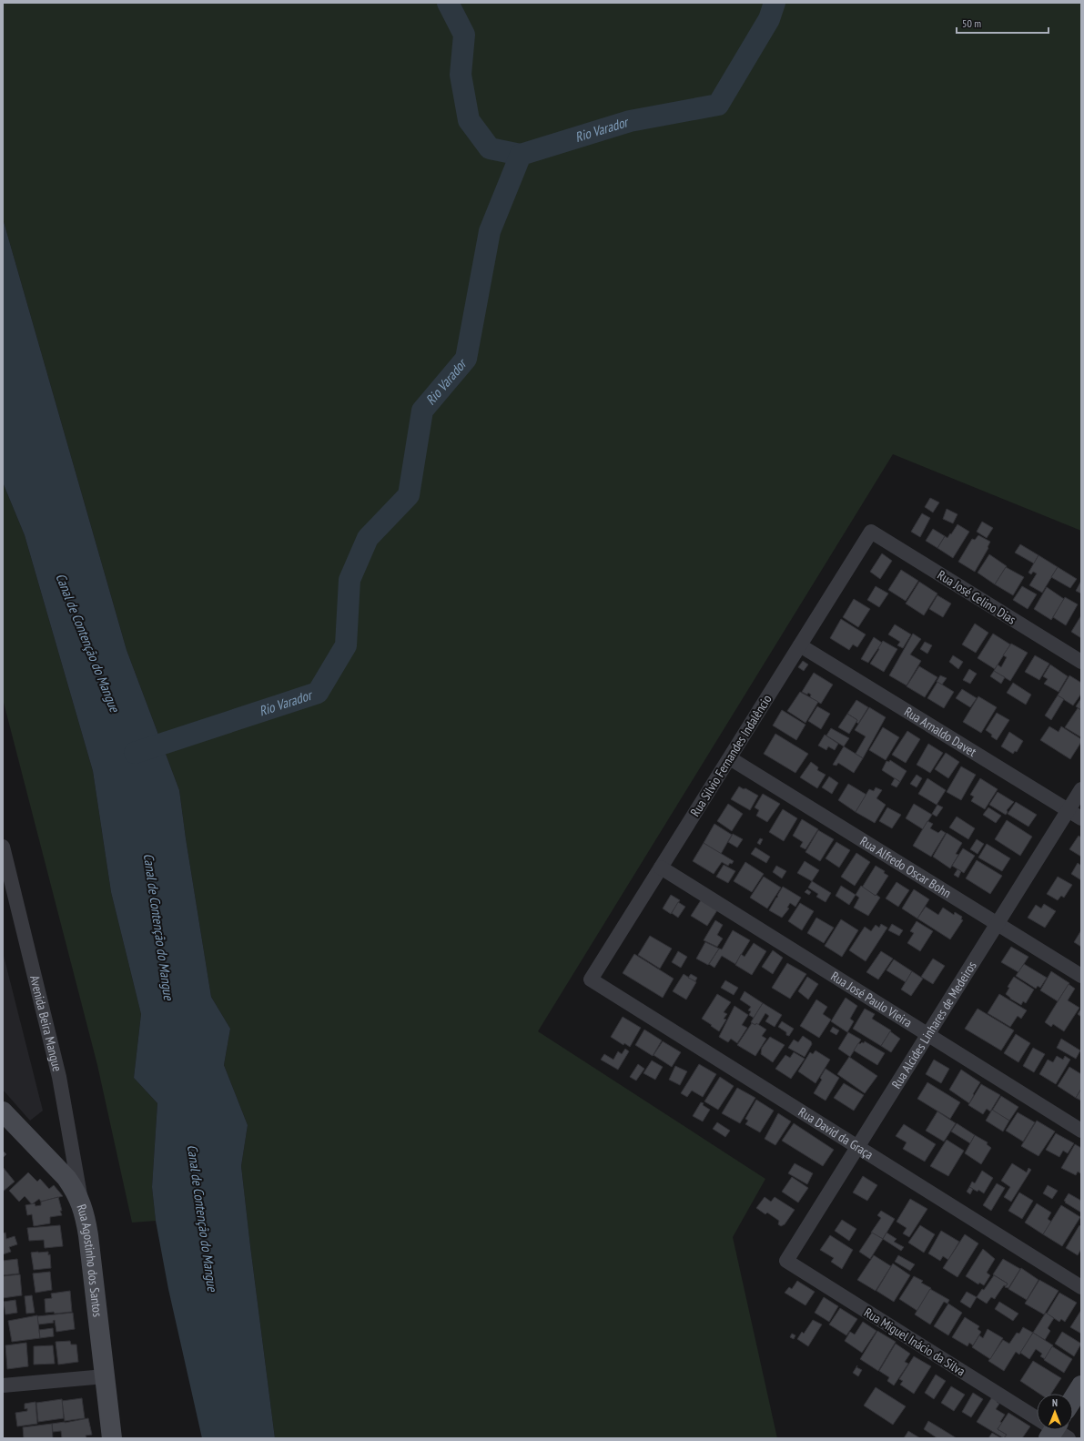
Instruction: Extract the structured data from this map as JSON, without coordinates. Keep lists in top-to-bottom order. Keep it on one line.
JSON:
{"streets":{"street":["Rua José Celino Dias","Rua Arnaldo Davet","Rua Sílvio Fernandes Indalêncio","Rua Alfredo Oscar Bohn","Rua José Paulo Vieira","Avenida Beira Mangue","Rua Alcides Linhares de Medeiros","Rua David da Graça","Rua Agostinho dos Santos","Rua Miguel Inácio da Silva"]},"crossings":[["Rua José Celino Dias","Rua Sílvio Fernandes Indalêncio"],["Rua Arnaldo Davet","Rua Sílvio Fernandes Indalêncio"],["Rua Arnaldo Davet","Rua Alcides Linhares de Medeiros"],["Rua Sílvio Fernandes Indalêncio","Rua Alfredo Oscar Bohn"],["Rua Sílvio Fernandes Indalêncio","Rua José Paulo Vieira"],["Rua Sílvio Fernandes Indalêncio","Rua David da Graça"],["Rua Alfredo Oscar Bohn","Rua Alcides Linhares de Medeiros"],["Rua José Paulo Vieira","Rua Alcides Linhares de Medeiros"],["Avenida Beira Mangue","Rua Agostinho dos Santos"],["Rua Alcides Linhares de Medeiros","Rua David da Graça"],["Rua Alcides Linhares de Medeiros","Rua Miguel Inácio da Silva"]],"water":["Rio Varador","Canal de Contenção do Mangue"],"scale_bar":"50 m","north":"top"}
